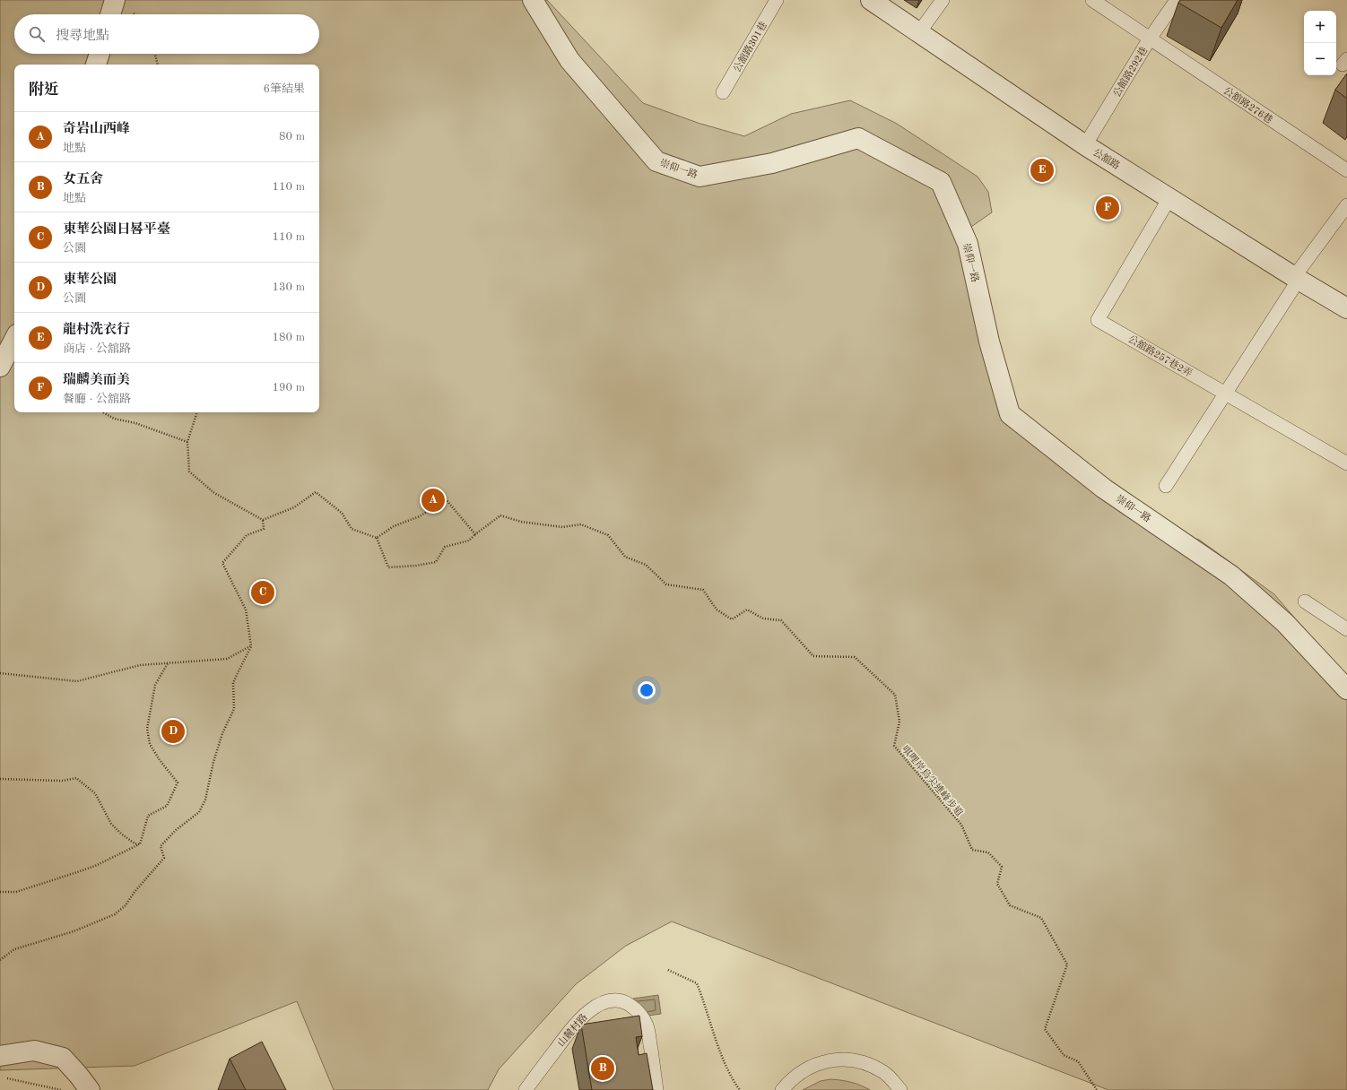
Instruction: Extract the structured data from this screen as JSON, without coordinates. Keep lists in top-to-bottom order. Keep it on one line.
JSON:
{"streets":{"street":["公舘路","崇仰一路"],"lane":["公舘路301巷","公館路292巷","公舘路276巷","公舘路257巷2弄","山麓村路"],"path":["唭哩岸烏尖連峰步道"]},"crossings":[["公館路292巷","公舘路276巷"],["公館路292巷","公舘路"],["公舘路","公舘路257巷2弄"]],"page":{"map_buttons":["+","−"],"search":"搜尋地點","heading":["附近","6筆結果"],"list":[{"mark":"A","name":"奇岩山西峰","note":"地點","value":"80 m"},{"mark":"B","name":"女五舍","note":"地點","value":"110 m"},{"mark":"C","name":"東華公園日晷平臺","note":"公園","value":"110 m"},{"mark":"D","name":"東華公園","note":"公園","value":"130 m"},{"mark":"E","name":"龍村洗衣行","note":"商店 · 公舘路","value":"180 m"},{"mark":"F","name":"瑞麟美而美","note":"餐廳 · 公舘路","value":"190 m"}],"pins":["E","F","A","C","D","B"]}}
